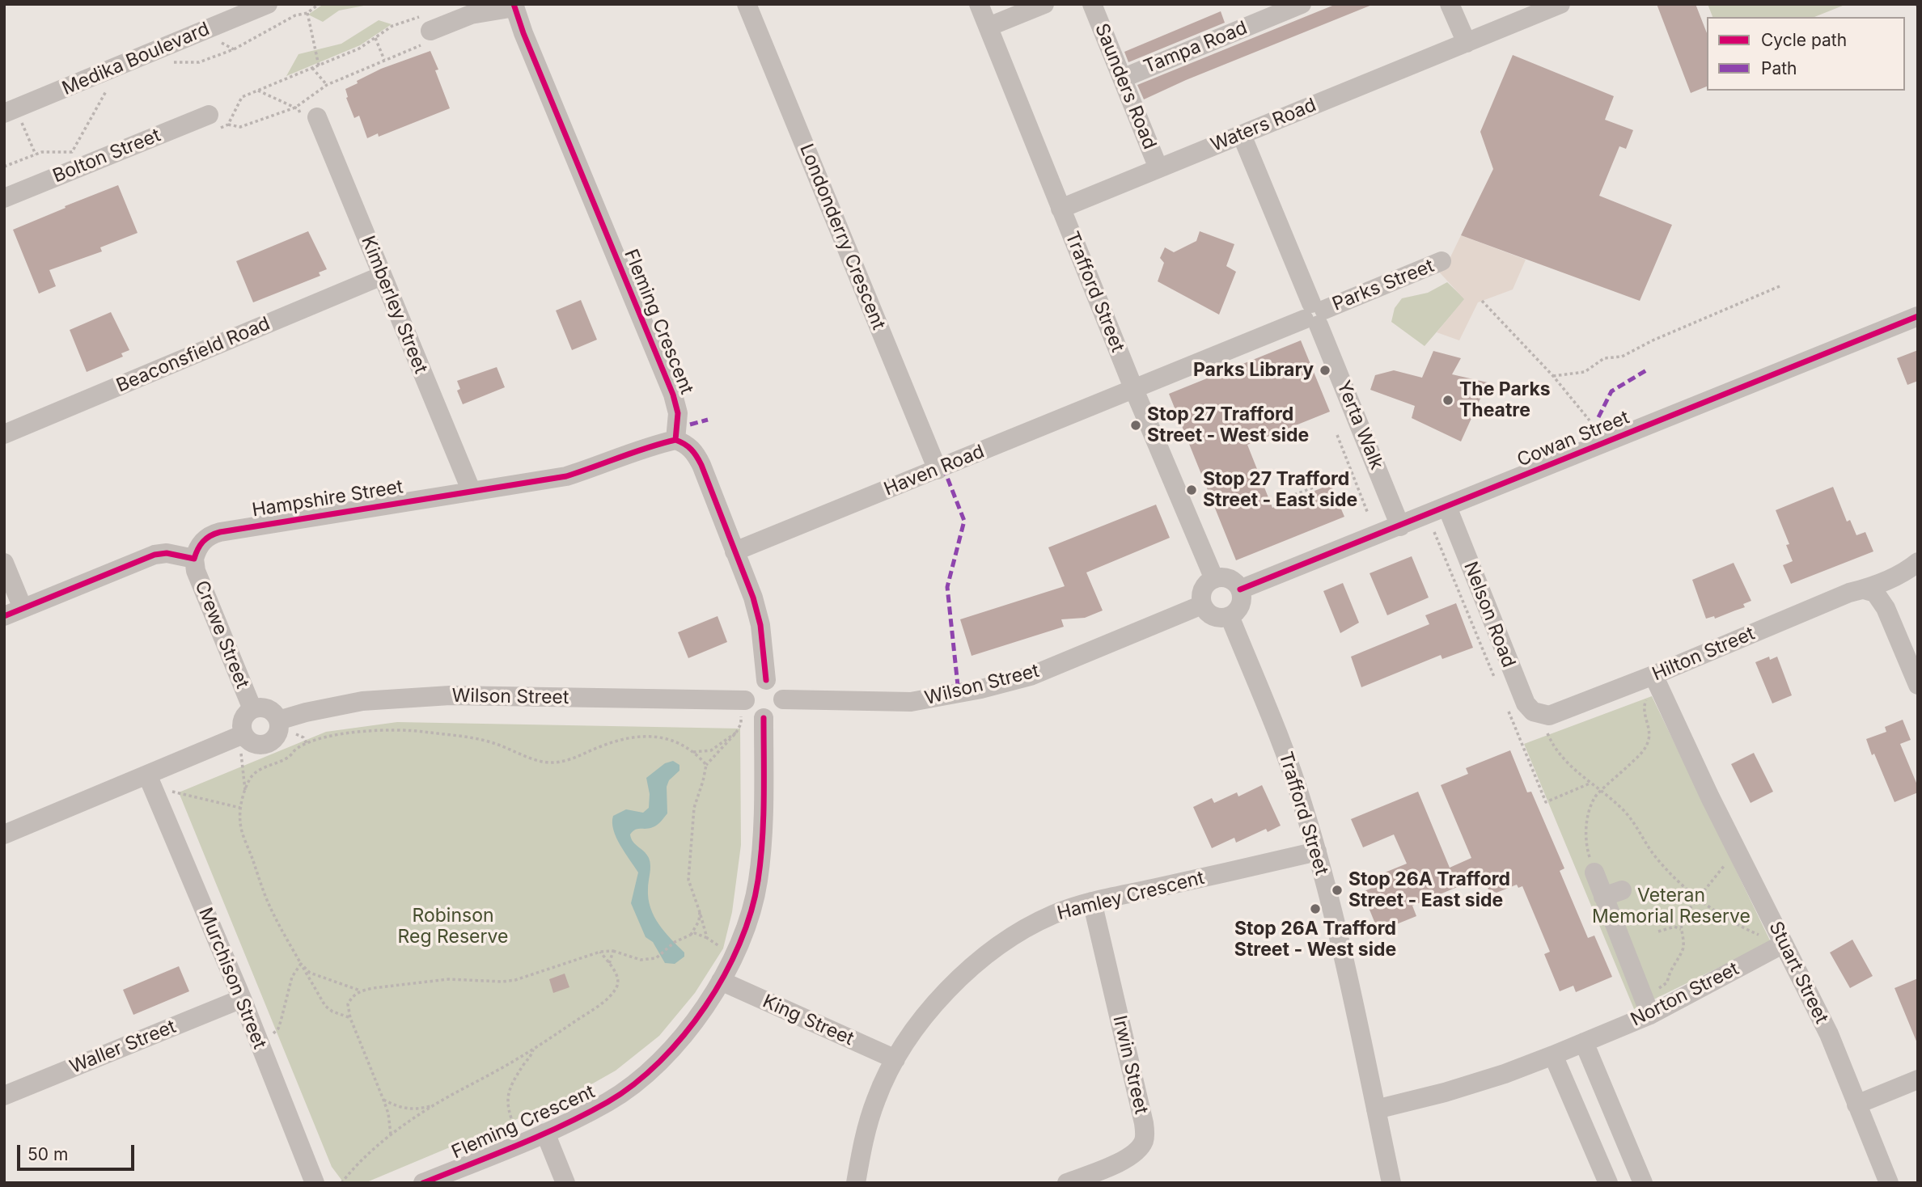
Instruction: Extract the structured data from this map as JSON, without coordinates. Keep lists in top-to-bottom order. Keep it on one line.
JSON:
{"streets":{"street":["Tampa Road","Medika Boulevard","Saunders Road","Waters Road","Bolton Street","Londonderry Crescent","Parks Street","Trafford Street","Kimberley Street","Fleming Crescent","Beaconsfield Road","Yerta Walk","Cowan Street","Haven Road","Hampshire Street","Nelson Road","Crewe Street","Hilton Street","Wilson Street","Hamley Crescent","Stuart Street","Murchison Street","Norton Street","King Street","Waller Street","Irwin Street"]},"crossings":[["Tampa Road","Saunders Road"],["Saunders Road","Waters Road"],["Waters Road","Trafford Street"],["Waters Road","Yerta Walk"],["Londonderry Crescent","Haven Road"],["Parks Street","Trafford Street"],["Parks Street","Yerta Walk"],["Parks Street","Haven Road"],["Trafford Street","Cowan Street"],["Trafford Street","Haven Road"],["Trafford Street","Wilson Street"],["Trafford Street","Hamley Crescent"],["Trafford Street","Norton Street"],["Kimberley Street","Beaconsfield Road"],["Kimberley Street","Hampshire Street"],["Fleming Crescent","Hampshire Street"],["Fleming Crescent","Wilson Street"],["Fleming Crescent","King Street"],["Yerta Walk","Cowan Street"],["Cowan Street","Nelson Road"],["Cowan Street","Wilson Street"],["Hampshire Street","Crewe Street"],["Nelson Road","Hilton Street"],["Crewe Street","Wilson Street"],["Hilton Street","Stuart Street"],["Hamley Crescent","King Street"],["Hamley Crescent","Irwin Street"],["Stuart Street","Norton Street"],["Murchison Street","Waller Street"]],"parks":["Veteran Memorial Reserve","Robinson Reg Reserve"],"places":["Parks Library","The Parks Theatre","Stop 27 Trafford Street - West side","Stop 27 Trafford Street - East side","Stop 26A Trafford Street - East side","Stop 26A Trafford Street - West side"],"legend":["Cycle path","Path"],"scale_bar":"50 m"}
